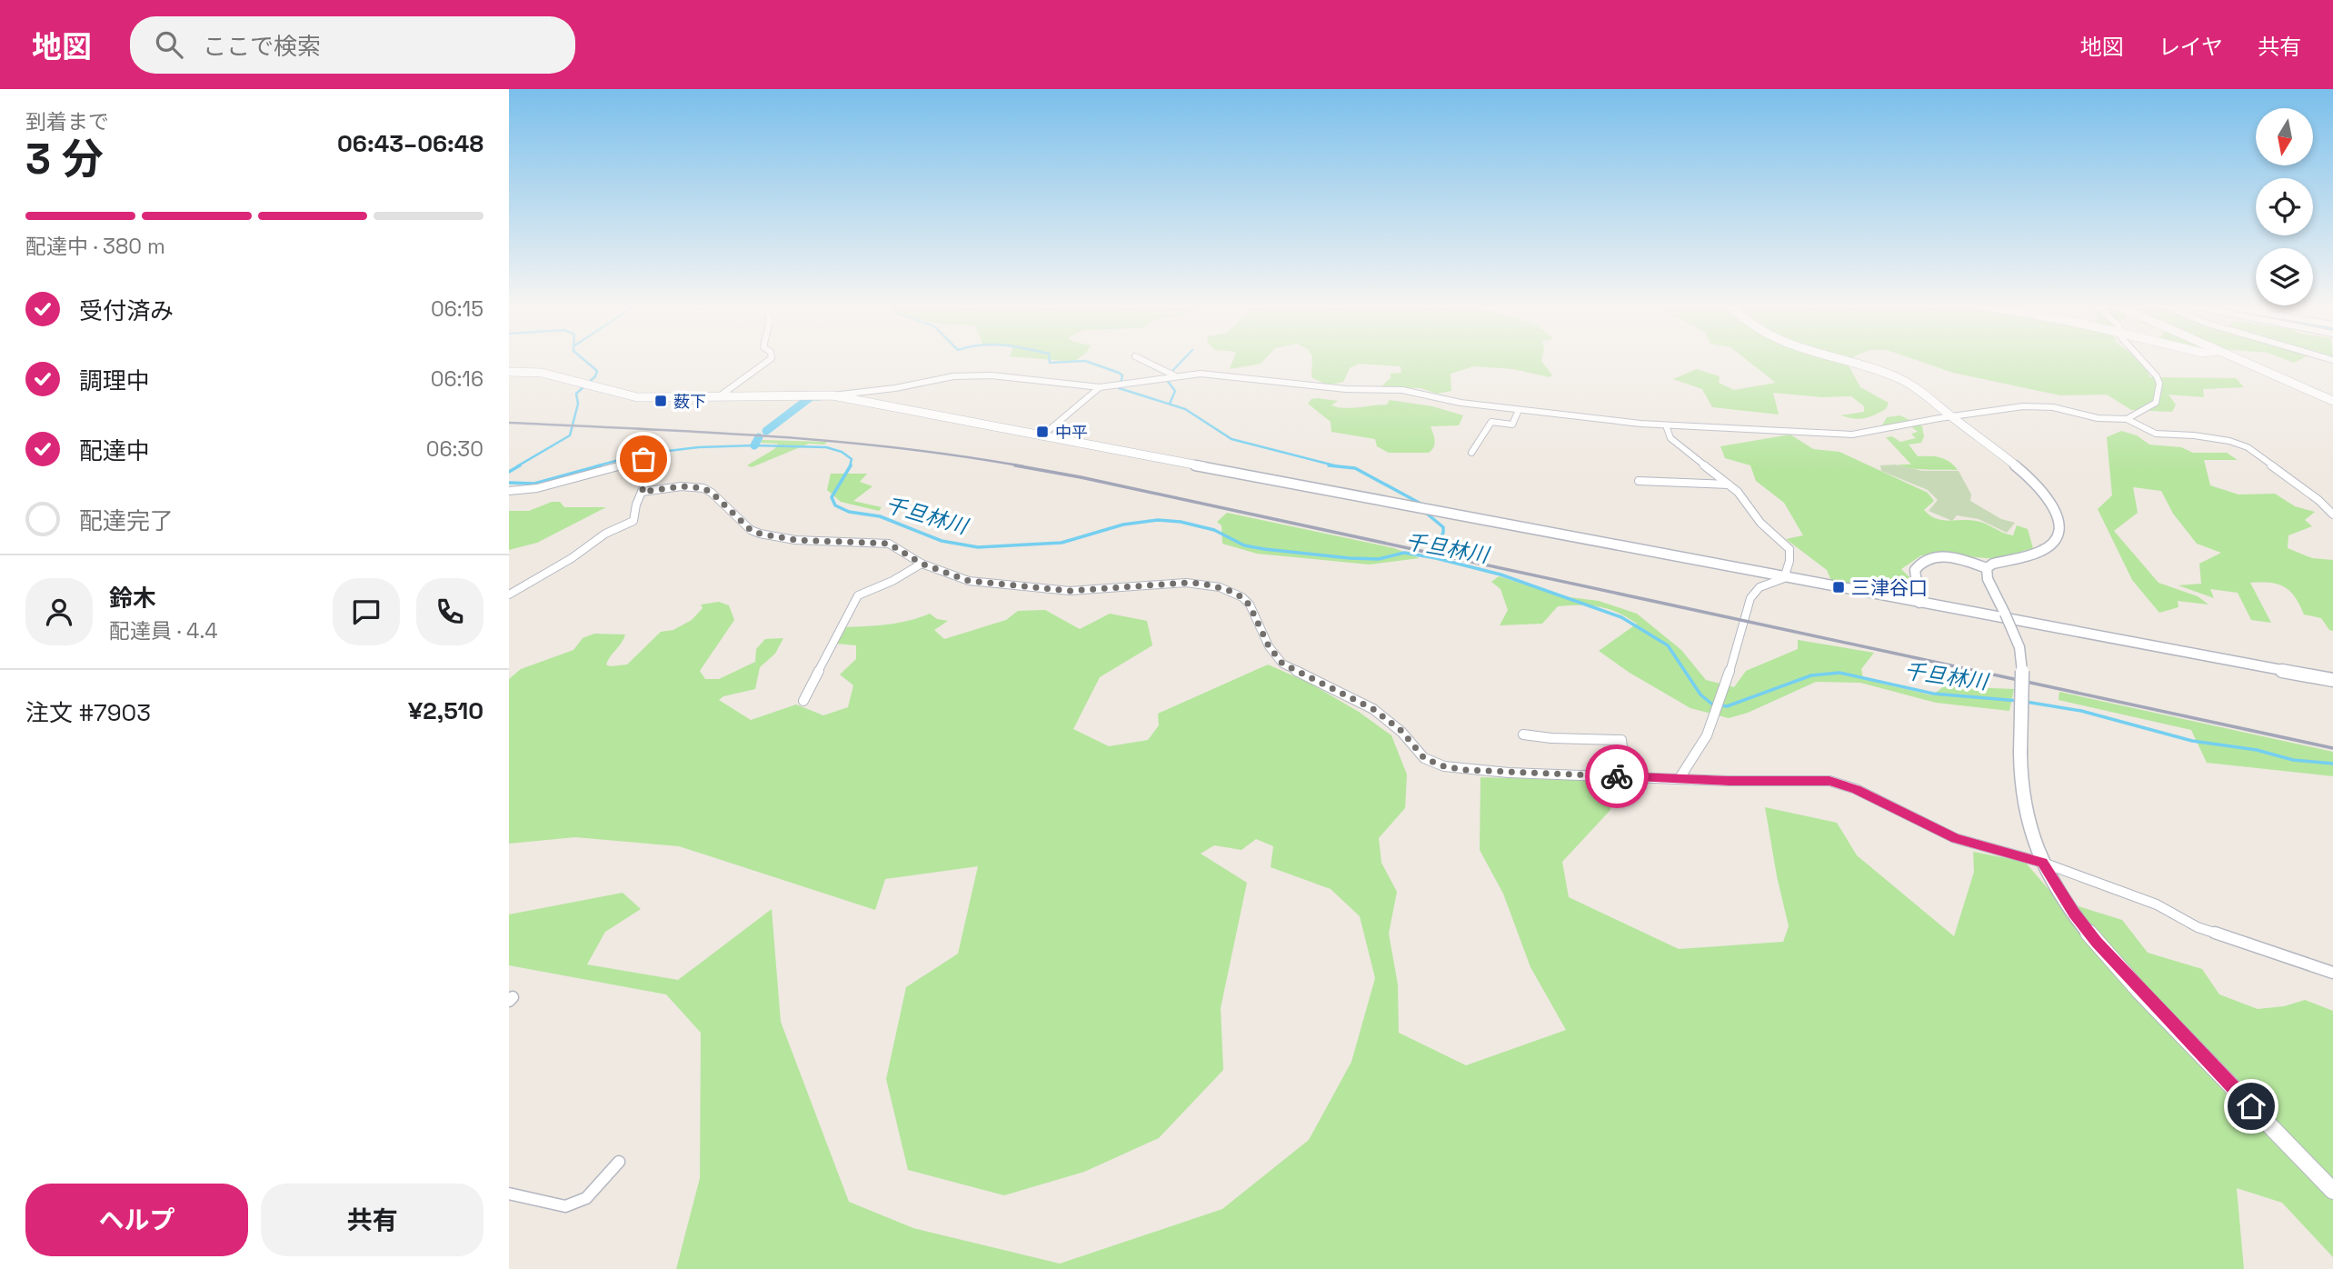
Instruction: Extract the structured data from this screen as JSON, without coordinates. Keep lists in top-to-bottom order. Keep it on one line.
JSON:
{"water":["千旦林川"],"places":{"transit":["薮下","中平","三津谷口"]},"north":"bottom","page":{"header":"地図","search":"ここで検索","nav":["地図","レイヤ","共有"],"heading":["3 分","到着まで","06:43–06:48"],"panel":["鈴木","配達員 · 4.4","注文 #7903","¥2,510"],"bar":"配達中 · 380 m","list":[["受付済み","06:15"],["調理中","06:16"],["配達中","06:30"],"配達完了"],"buttons":["ヘルプ","共有"]}}
